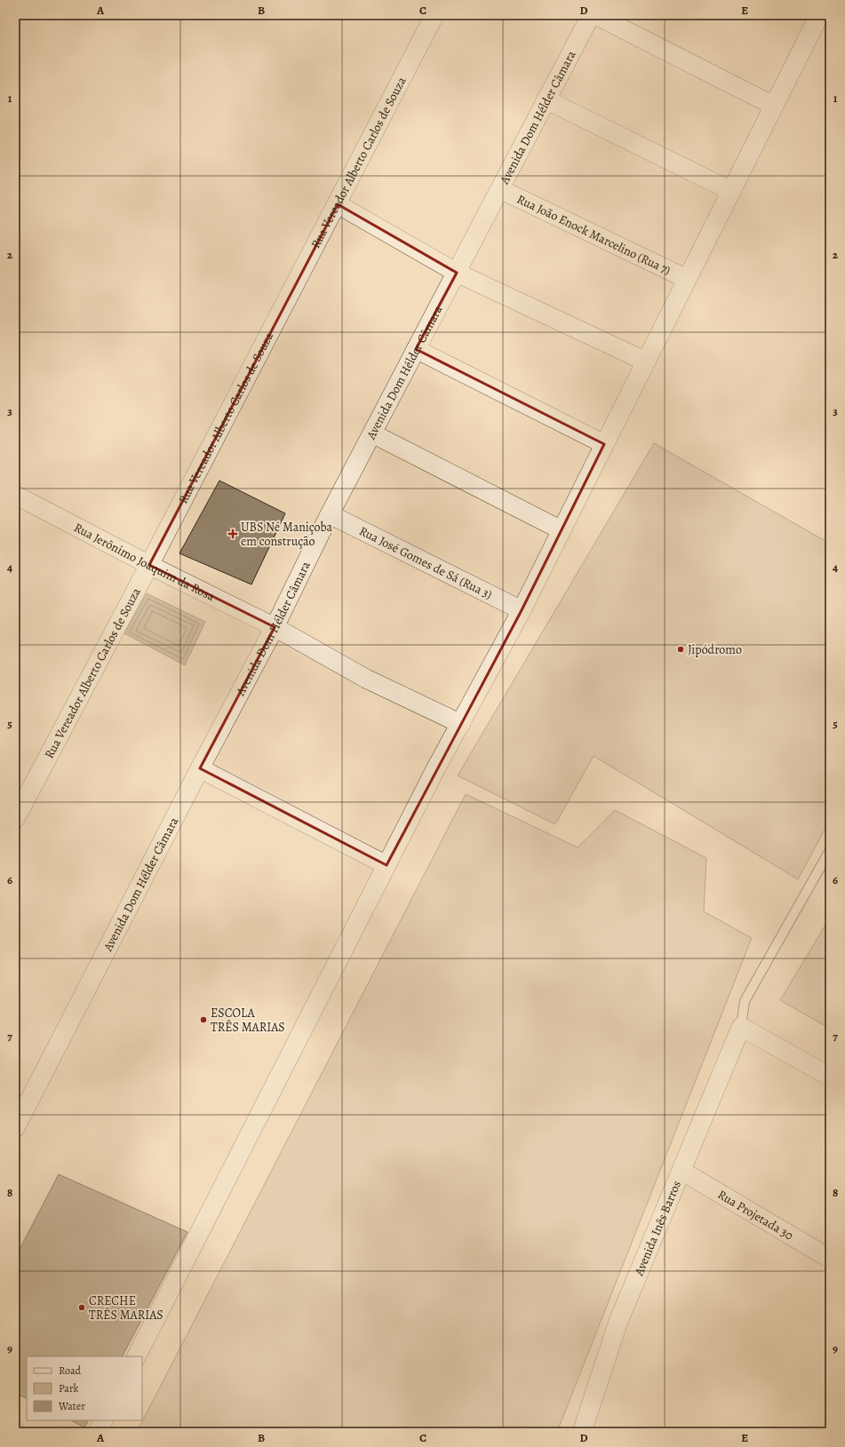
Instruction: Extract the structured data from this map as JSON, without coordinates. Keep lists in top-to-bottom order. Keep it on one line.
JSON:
{"streets":{"street":["Avenida Dom Hélder Câmara","Rua Vereador Alberto Carlos de Souza","Rua João Enock Marcelino (Rua 7)","Rua Jerônimo Joaquim da Rosa","Rua José Gomes de Sá (Rua 3)","Rua Projetada 30","Avenida Inês Barros"]},"crossings":[["Avenida Dom Hélder Câmara","Rua João Enock Marcelino (Rua 7)"],["Avenida Dom Hélder Câmara","Rua Jerônimo Joaquim da Rosa"],["Avenida Dom Hélder Câmara","Rua José Gomes de Sá (Rua 3)"],["Rua Vereador Alberto Carlos de Souza","Rua Jerônimo Joaquim da Rosa"],["Rua Projetada 30","Avenida Inês Barros"]],"places":{"health":["UBS Né Maniçoba em construção"],"other":["Jipódromo","ESCOLA TRÊS MARIAS","CRECHE TRÊS MARIAS"]},"legend":["Road","Park","Water"],"grid":{"columns":["A","B","C","D","E"],"rows":["1","2","3","4","5","6","7","8","9"]}}
